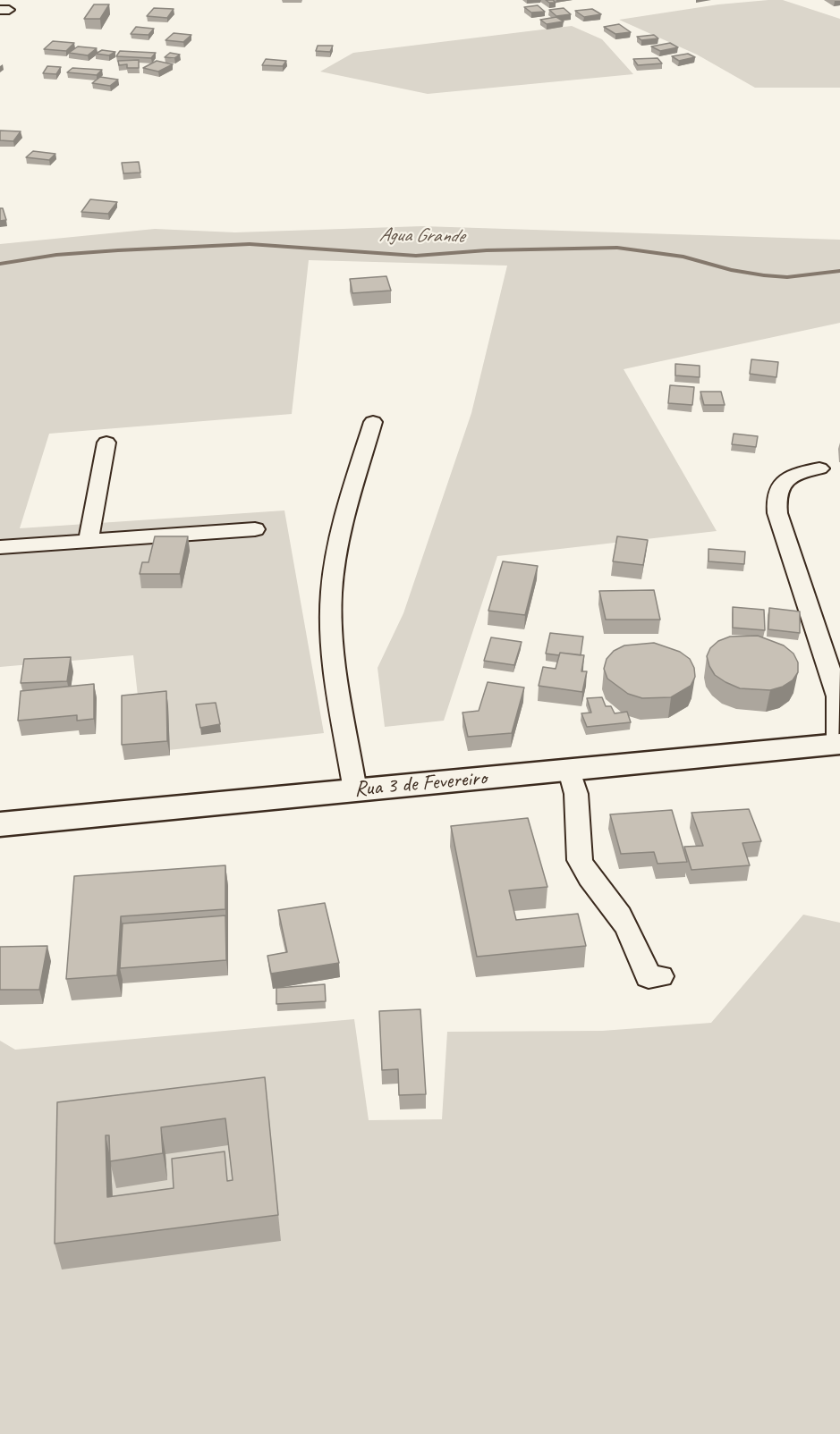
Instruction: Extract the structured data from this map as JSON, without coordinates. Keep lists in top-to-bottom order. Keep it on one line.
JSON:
{"streets":{"main road":["Rua 3 de Fevereiro"]},"water":["Agua Grande"]}
